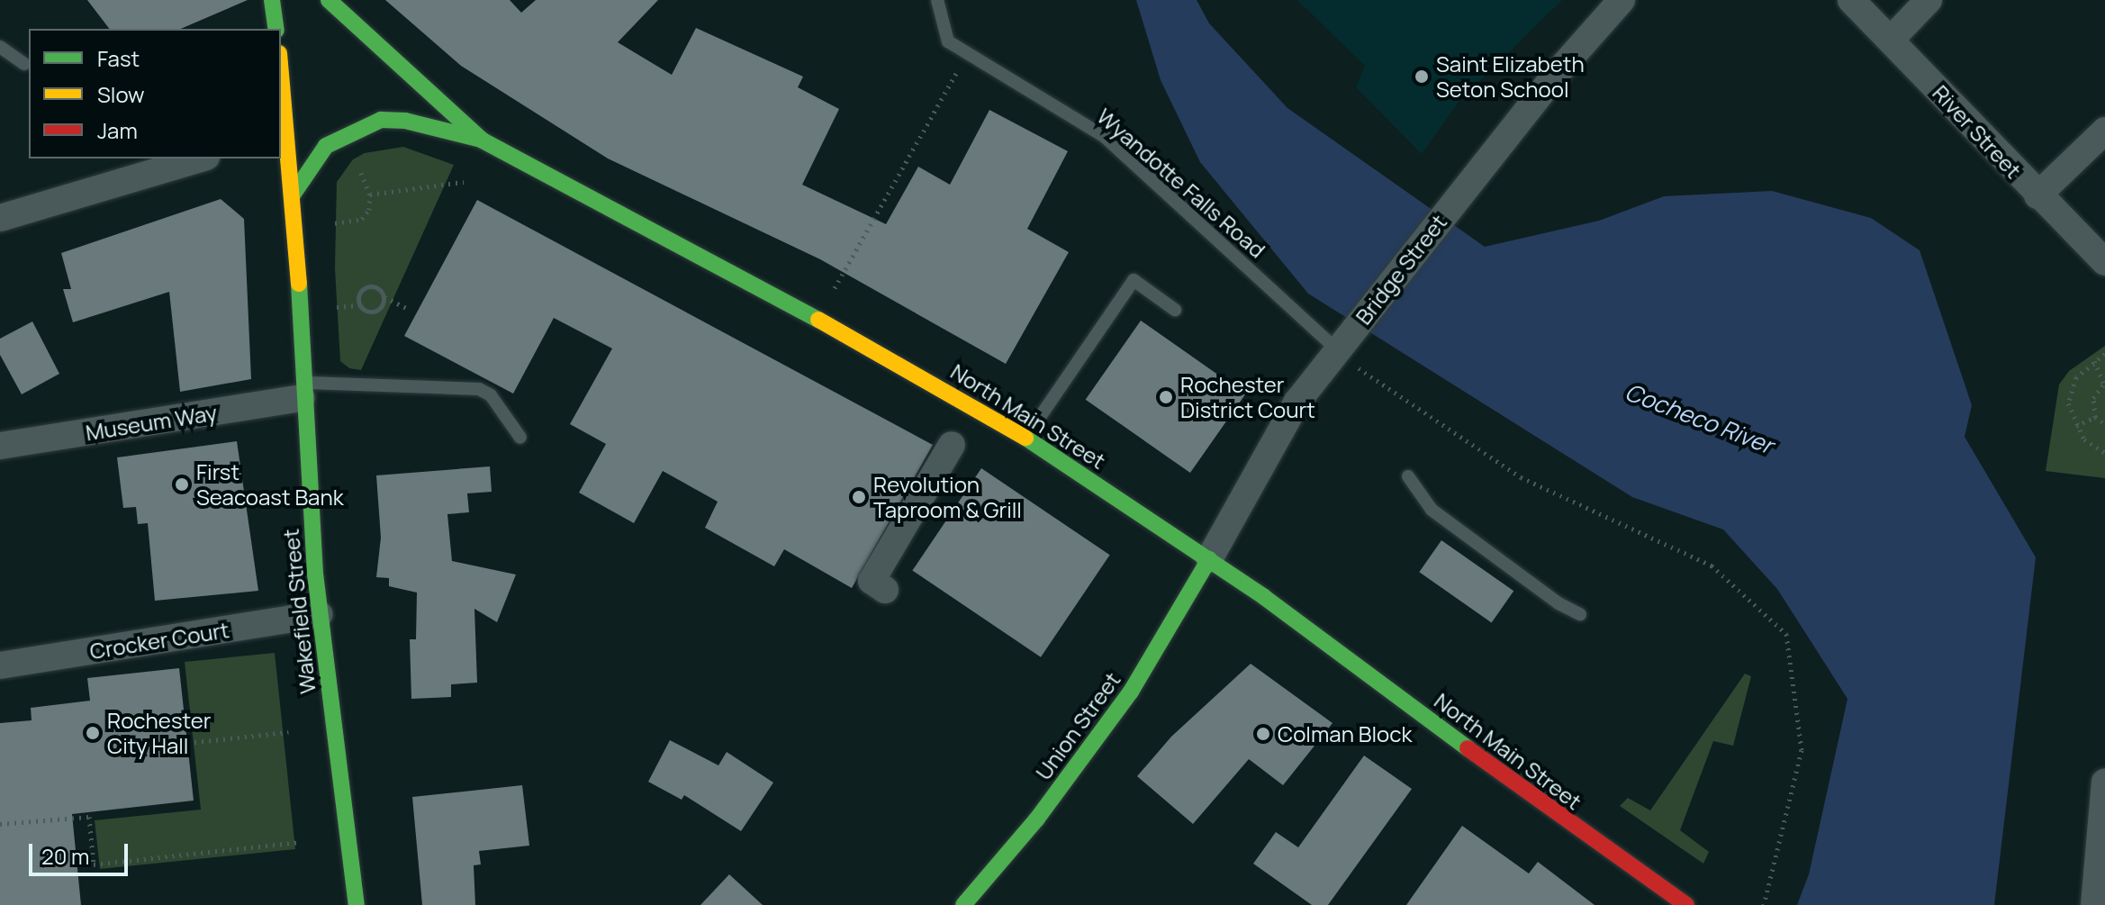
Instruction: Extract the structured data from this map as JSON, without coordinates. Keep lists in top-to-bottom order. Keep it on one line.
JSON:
{"streets":{"main road":["North Main Street","Wakefield Street","Union Street"],"street":["River Street","Bridge Street","Museum Way","Crocker Court"],"lane":["Wyandotte Falls Road"]},"crossings":[["Wyandotte Falls Road","Bridge Street"],["Bridge Street","North Main Street"],["Bridge Street","Union Street"],["North Main Street","Union Street"],["Museum Way","Wakefield Street"],["Wakefield Street","Crocker Court"]],"water":["Cocheco River"],"places":["Saint Elizabeth Seton School","Rochester District Court","First Seacoast Bank","Revolution Taproom & Grill","Rochester City Hall","Colman Block"],"legend":["Fast","Slow","Jam"],"scale_bar":"20 m"}
